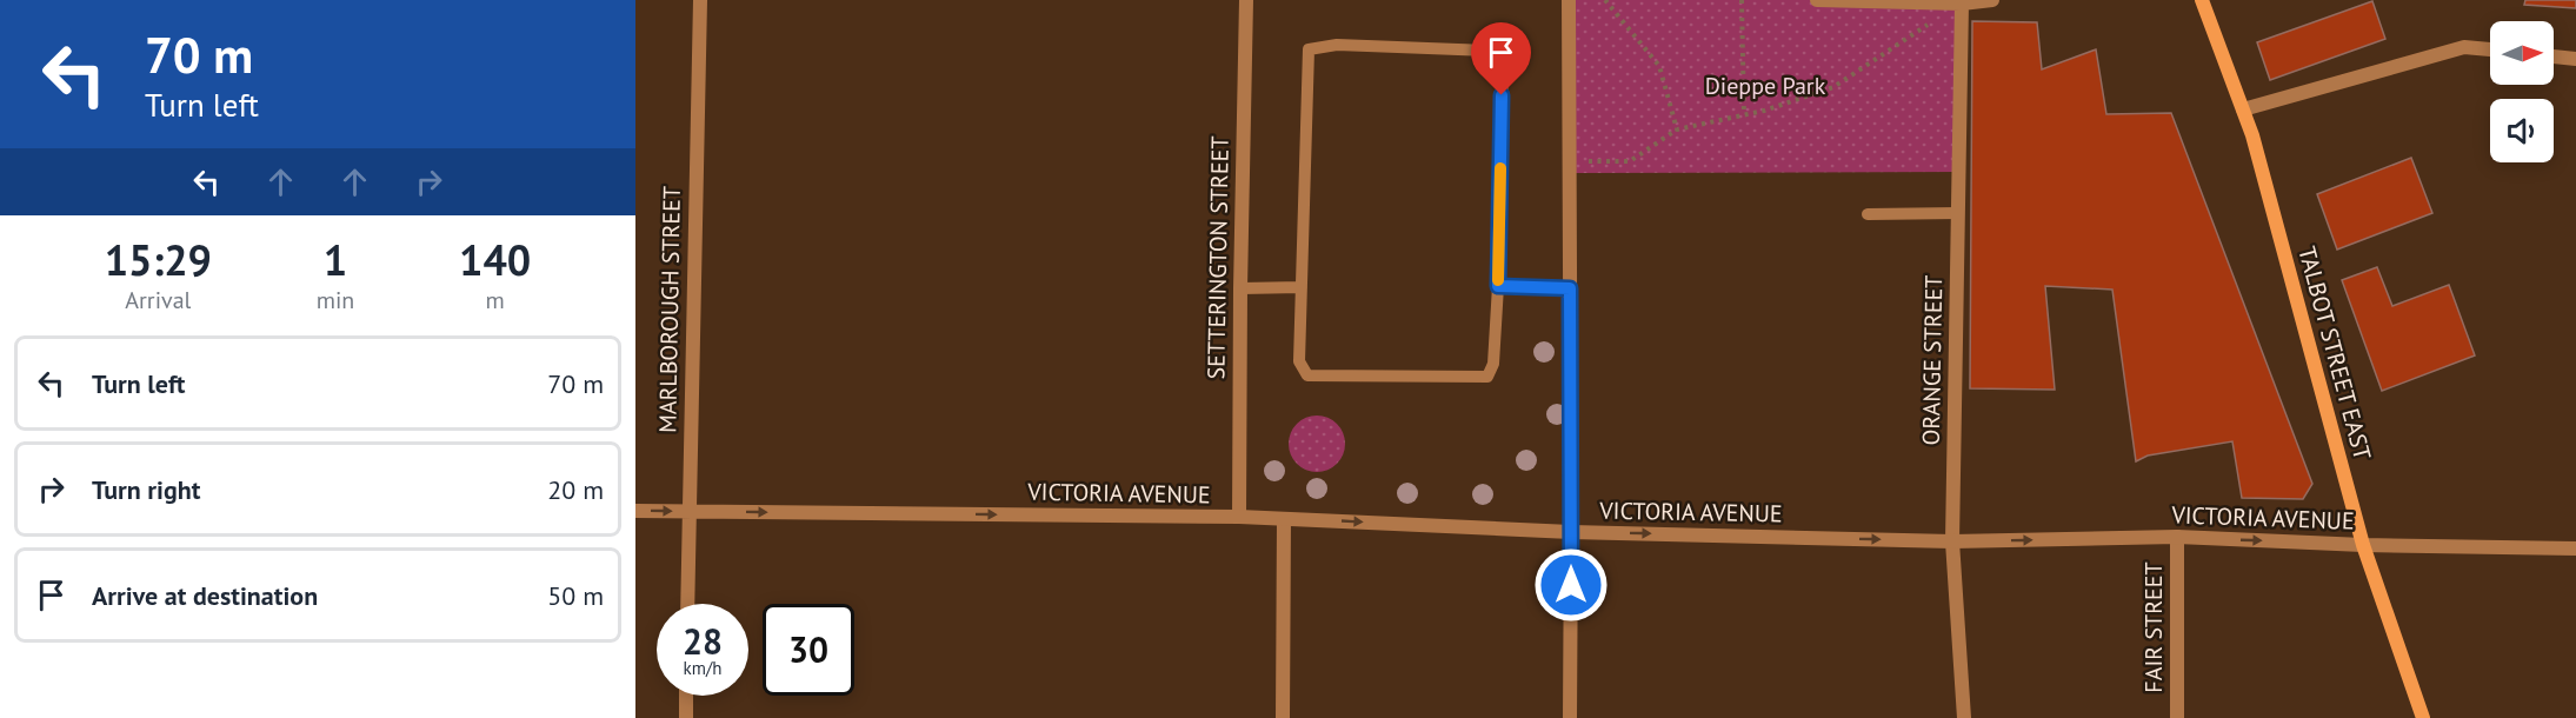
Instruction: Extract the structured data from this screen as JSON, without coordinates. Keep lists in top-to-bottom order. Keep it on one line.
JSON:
{"streets":{"main road":["TALBOT STREET EAST"],"street":["SETTERINGTON STREET","MARLBOROUGH STREET","ORANGE STREET","VICTORIA AVENUE","FAIR STREET"]},"crossings":[["SETTERINGTON STREET","VICTORIA AVENUE"],["MARLBOROUGH STREET","VICTORIA AVENUE"],["TALBOT STREET EAST","VICTORIA AVENUE"],["ORANGE STREET","VICTORIA AVENUE"],["VICTORIA AVENUE","FAIR STREET"]],"one_way":["VICTORIA AVENUE"],"parks":["Dieppe Park"],"north":"right","page":{"turn":["70 m","Turn left"],"eta":["15:29","Arrival","1","min","140","m"],"list":[{"name":"Turn left","value":"70 m"},{"name":"Turn right","value":"20 m"},{"name":"Arrive at destination","value":"50 m"}],"speed":"28 km/h","limit":"30"}}
